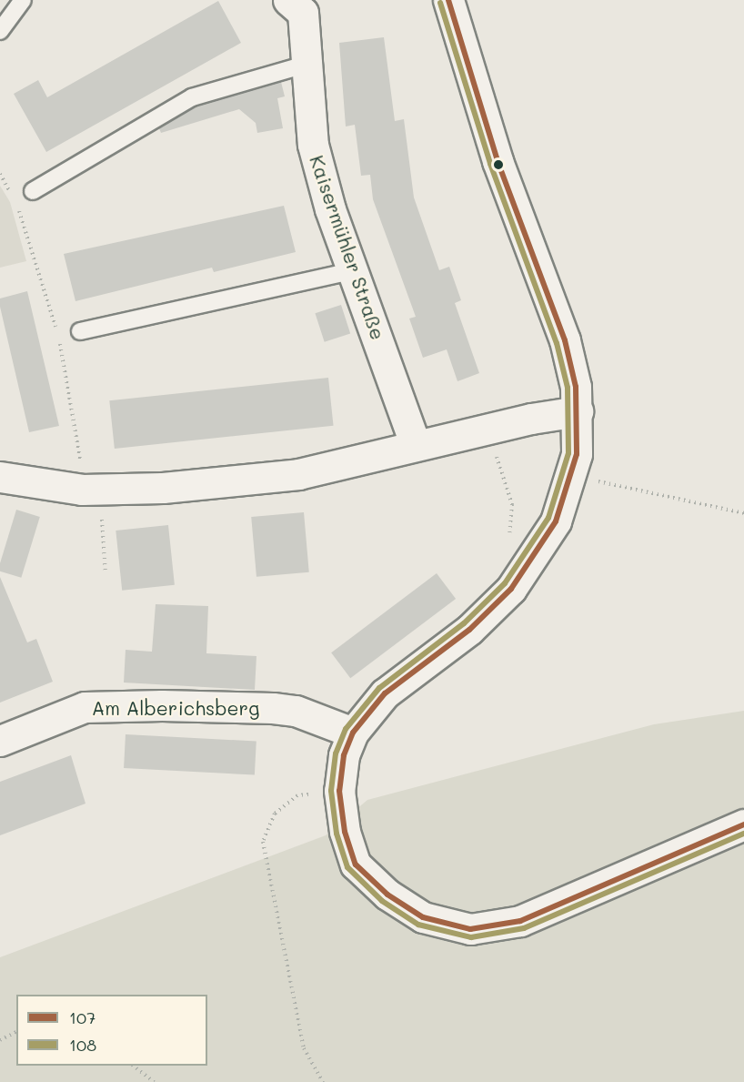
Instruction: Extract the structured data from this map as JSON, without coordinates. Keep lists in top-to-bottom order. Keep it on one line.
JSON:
{"streets":{"street":["Kaisermühler Straße","Am Alberichsberg"]},"lines":["transit line 107","transit line 108"],"legend":["107","108"]}
